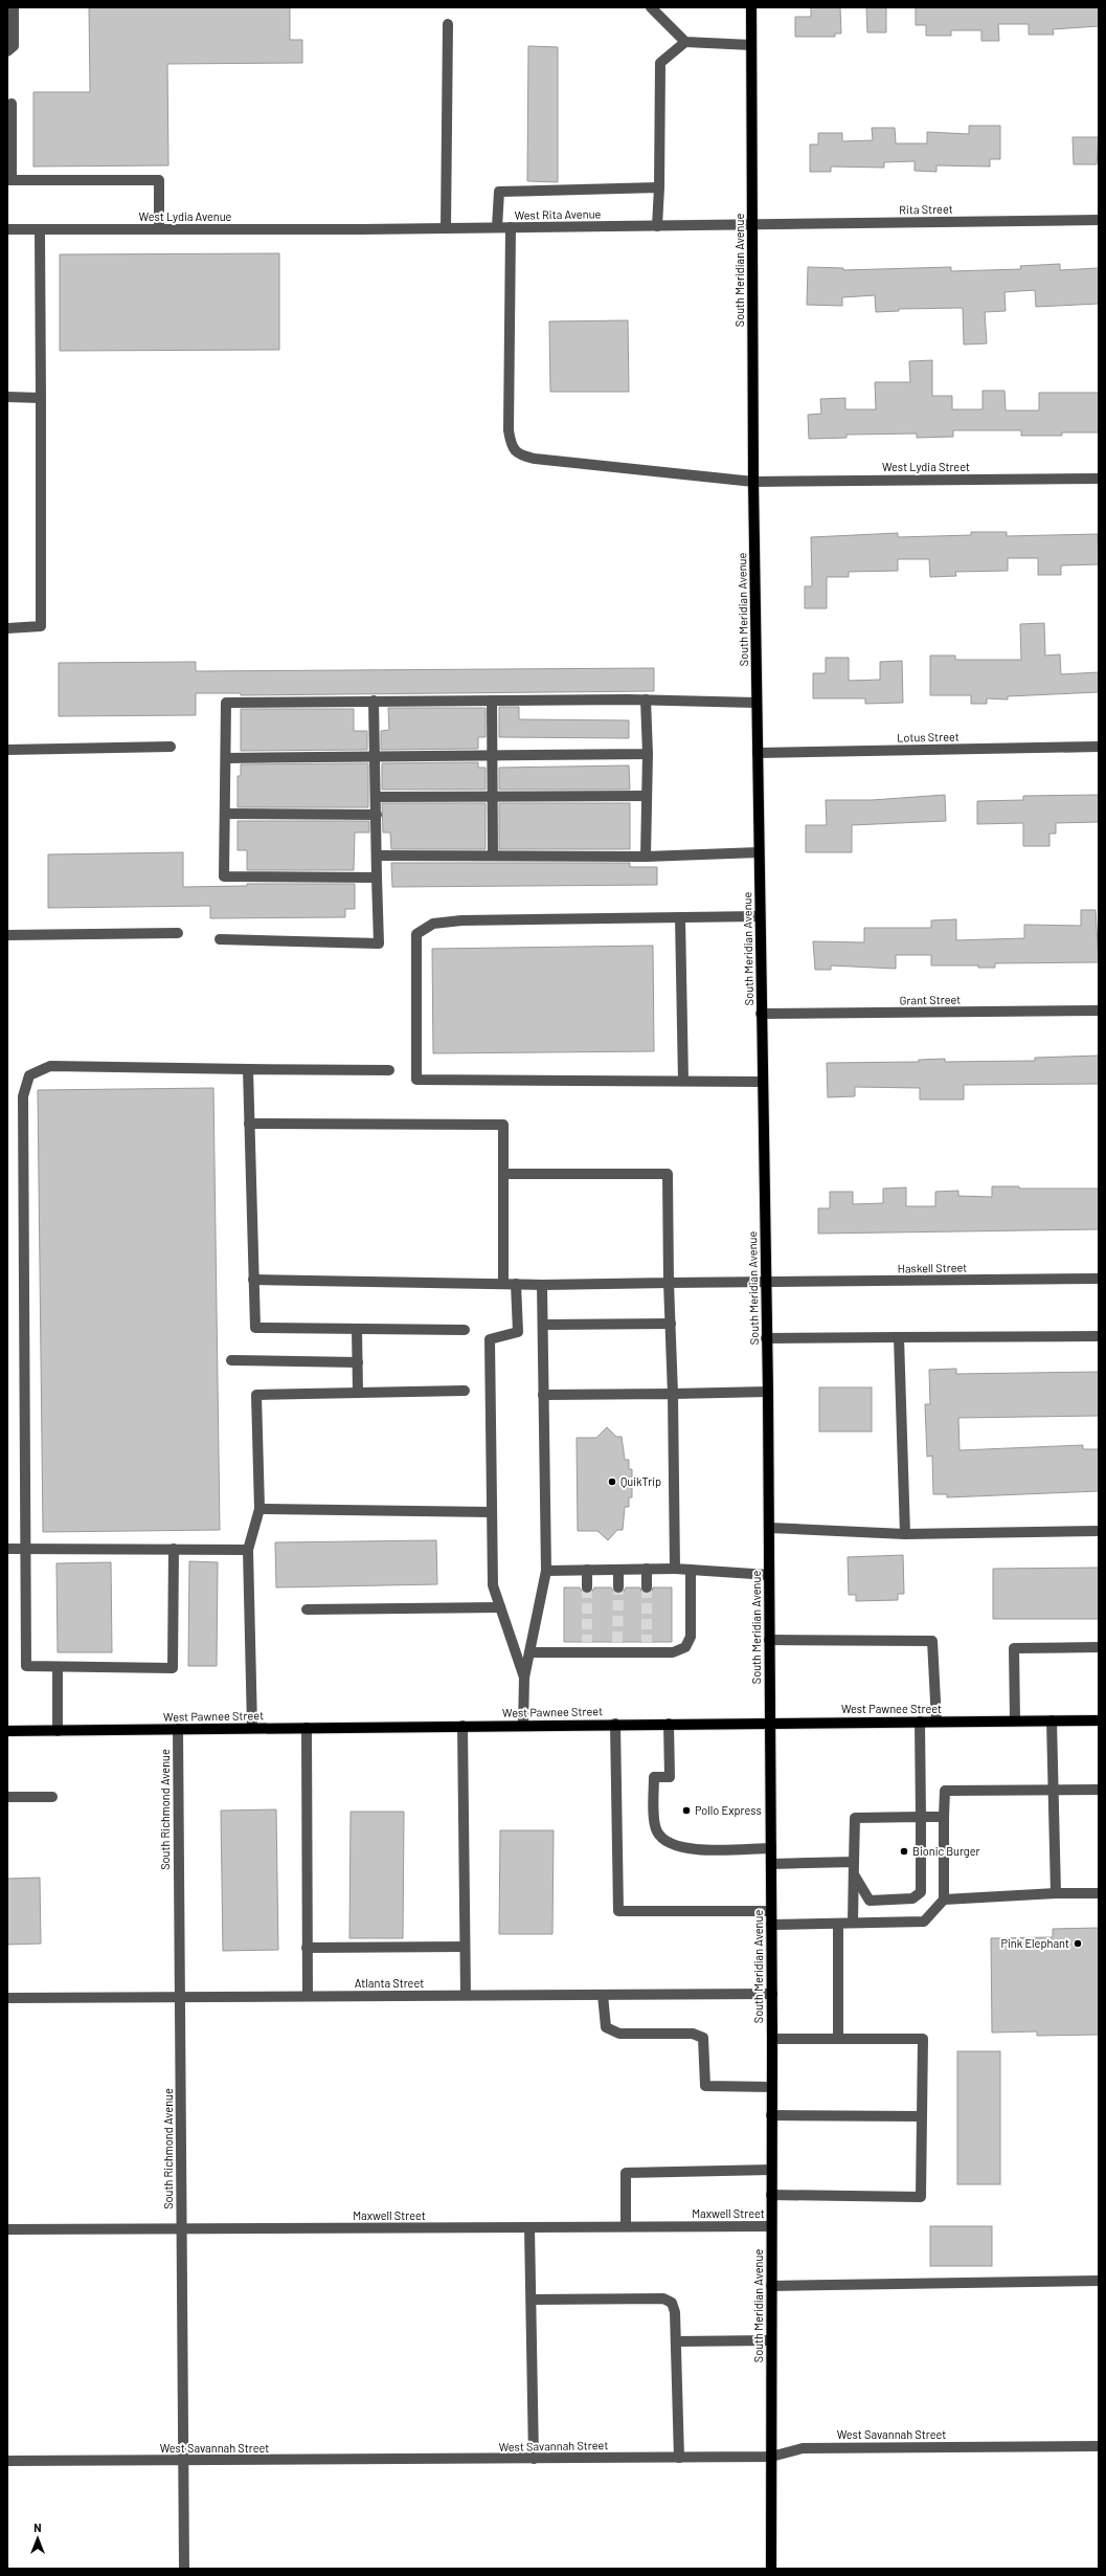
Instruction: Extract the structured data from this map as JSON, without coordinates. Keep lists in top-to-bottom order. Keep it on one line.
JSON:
{"streets":{"main road":["South Meridian Avenue","West Pawnee Street"],"street":["Rita Street","West Rita Avenue","West Lydia Avenue","West Lydia Street","Lotus Street","Grant Street","Haskell Street","South Richmond Avenue","Atlanta Street","Maxwell Street","West Savannah Street"]},"crossings":[["Rita Street","West Rita Avenue"],["Rita Street","South Meridian Avenue"],["West Rita Avenue","West Lydia Avenue"],["West Rita Avenue","South Meridian Avenue"],["West Rita Avenue","West Lydia Street"],["South Meridian Avenue","West Lydia Street"],["South Meridian Avenue","Lotus Street"],["South Meridian Avenue","Grant Street"],["South Meridian Avenue","Haskell Street"],["South Meridian Avenue","West Pawnee Street"],["South Meridian Avenue","Atlanta Street"],["South Meridian Avenue","Maxwell Street"],["South Meridian Avenue","West Savannah Street"],["West Pawnee Street","South Richmond Avenue"],["South Richmond Avenue","Atlanta Street"],["South Richmond Avenue","Maxwell Street"],["South Richmond Avenue","West Savannah Street"]],"places":["QuikTrip","Pollo Express","Bionic Burger","Pink Elephant"],"north":"top"}
